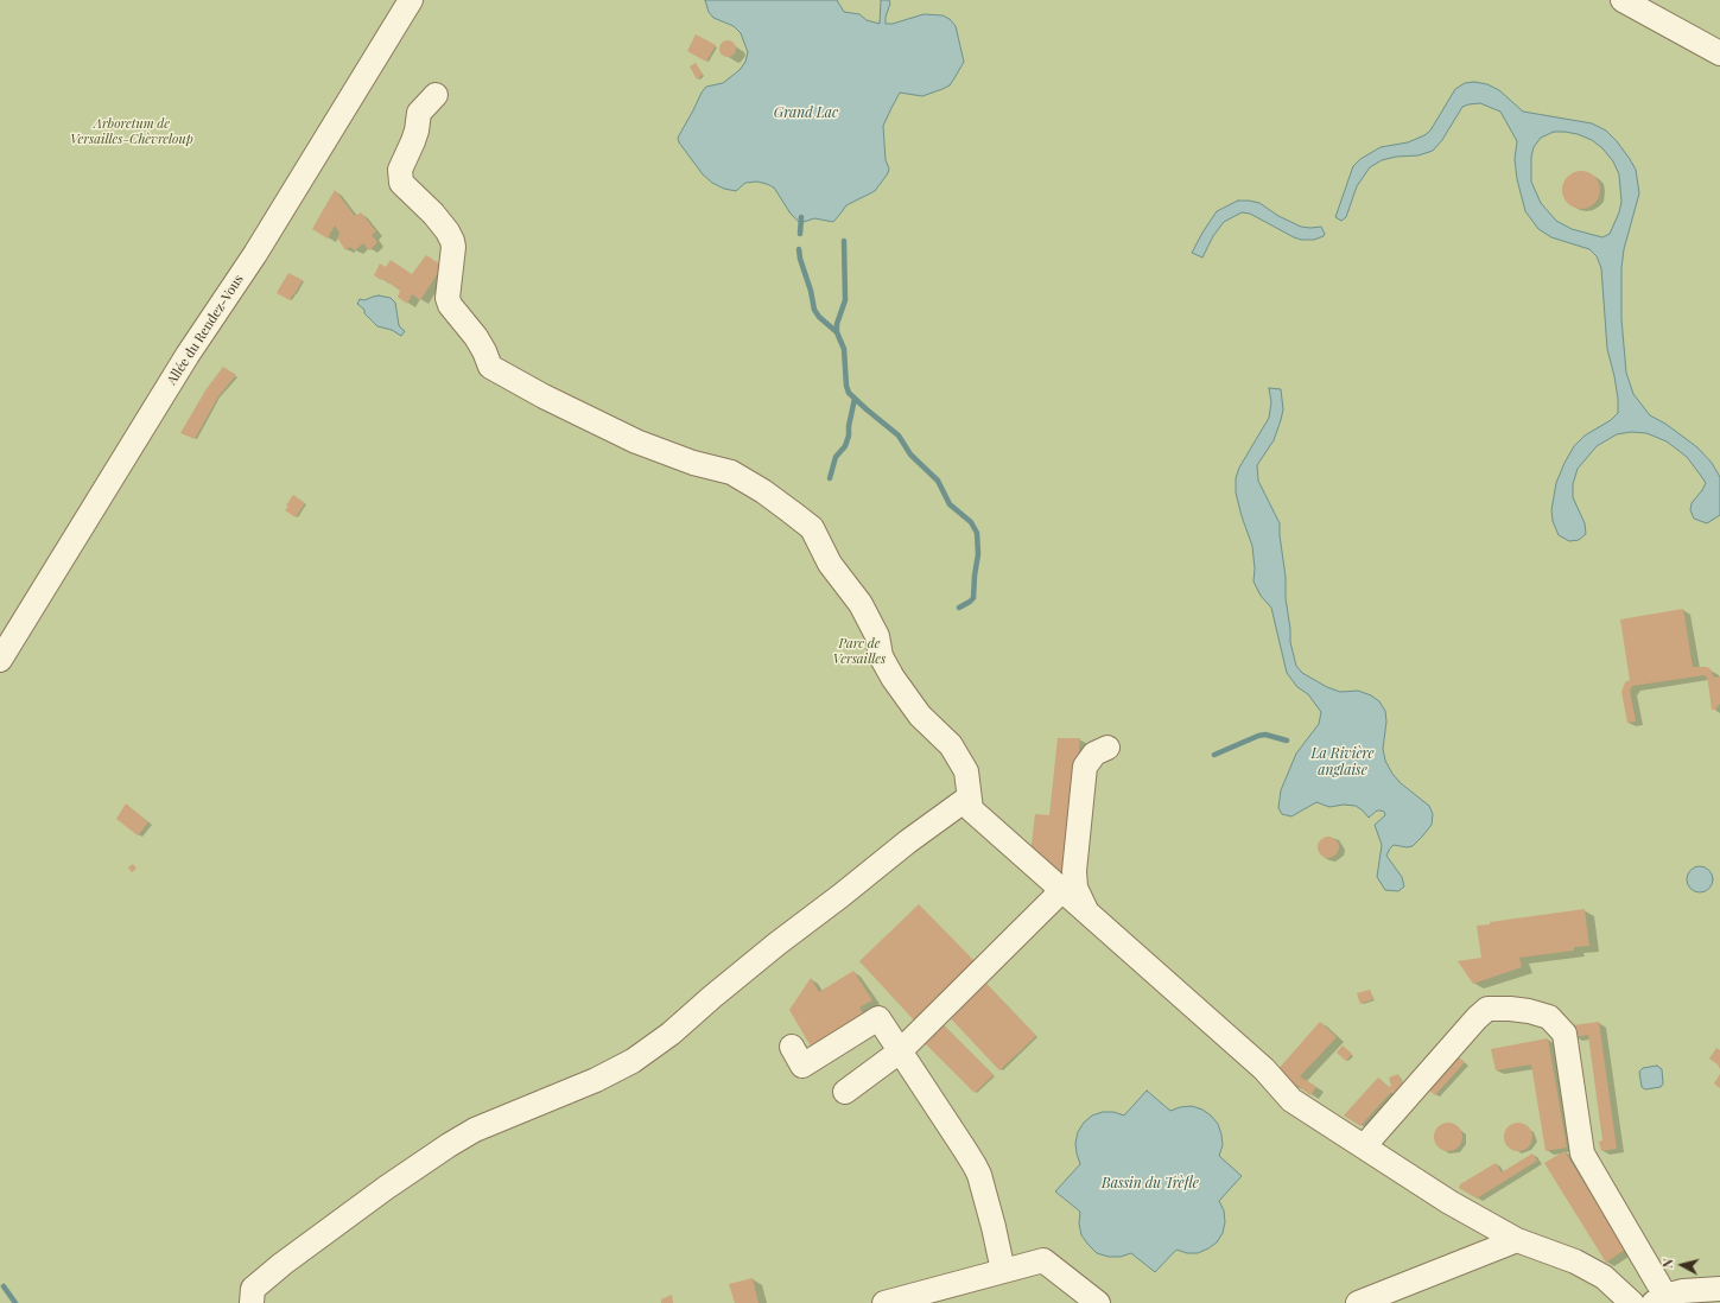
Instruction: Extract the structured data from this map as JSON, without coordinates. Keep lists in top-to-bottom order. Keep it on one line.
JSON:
{"streets":{"lane":["Allée du Rendez-Vous"]},"water":["Grand Lac","La Rivière anglaise","Bassin du Trèfle"],"parks":["Arboretum de Versailles-Chèvreloup","Parc de Versailles"],"north":"left"}
